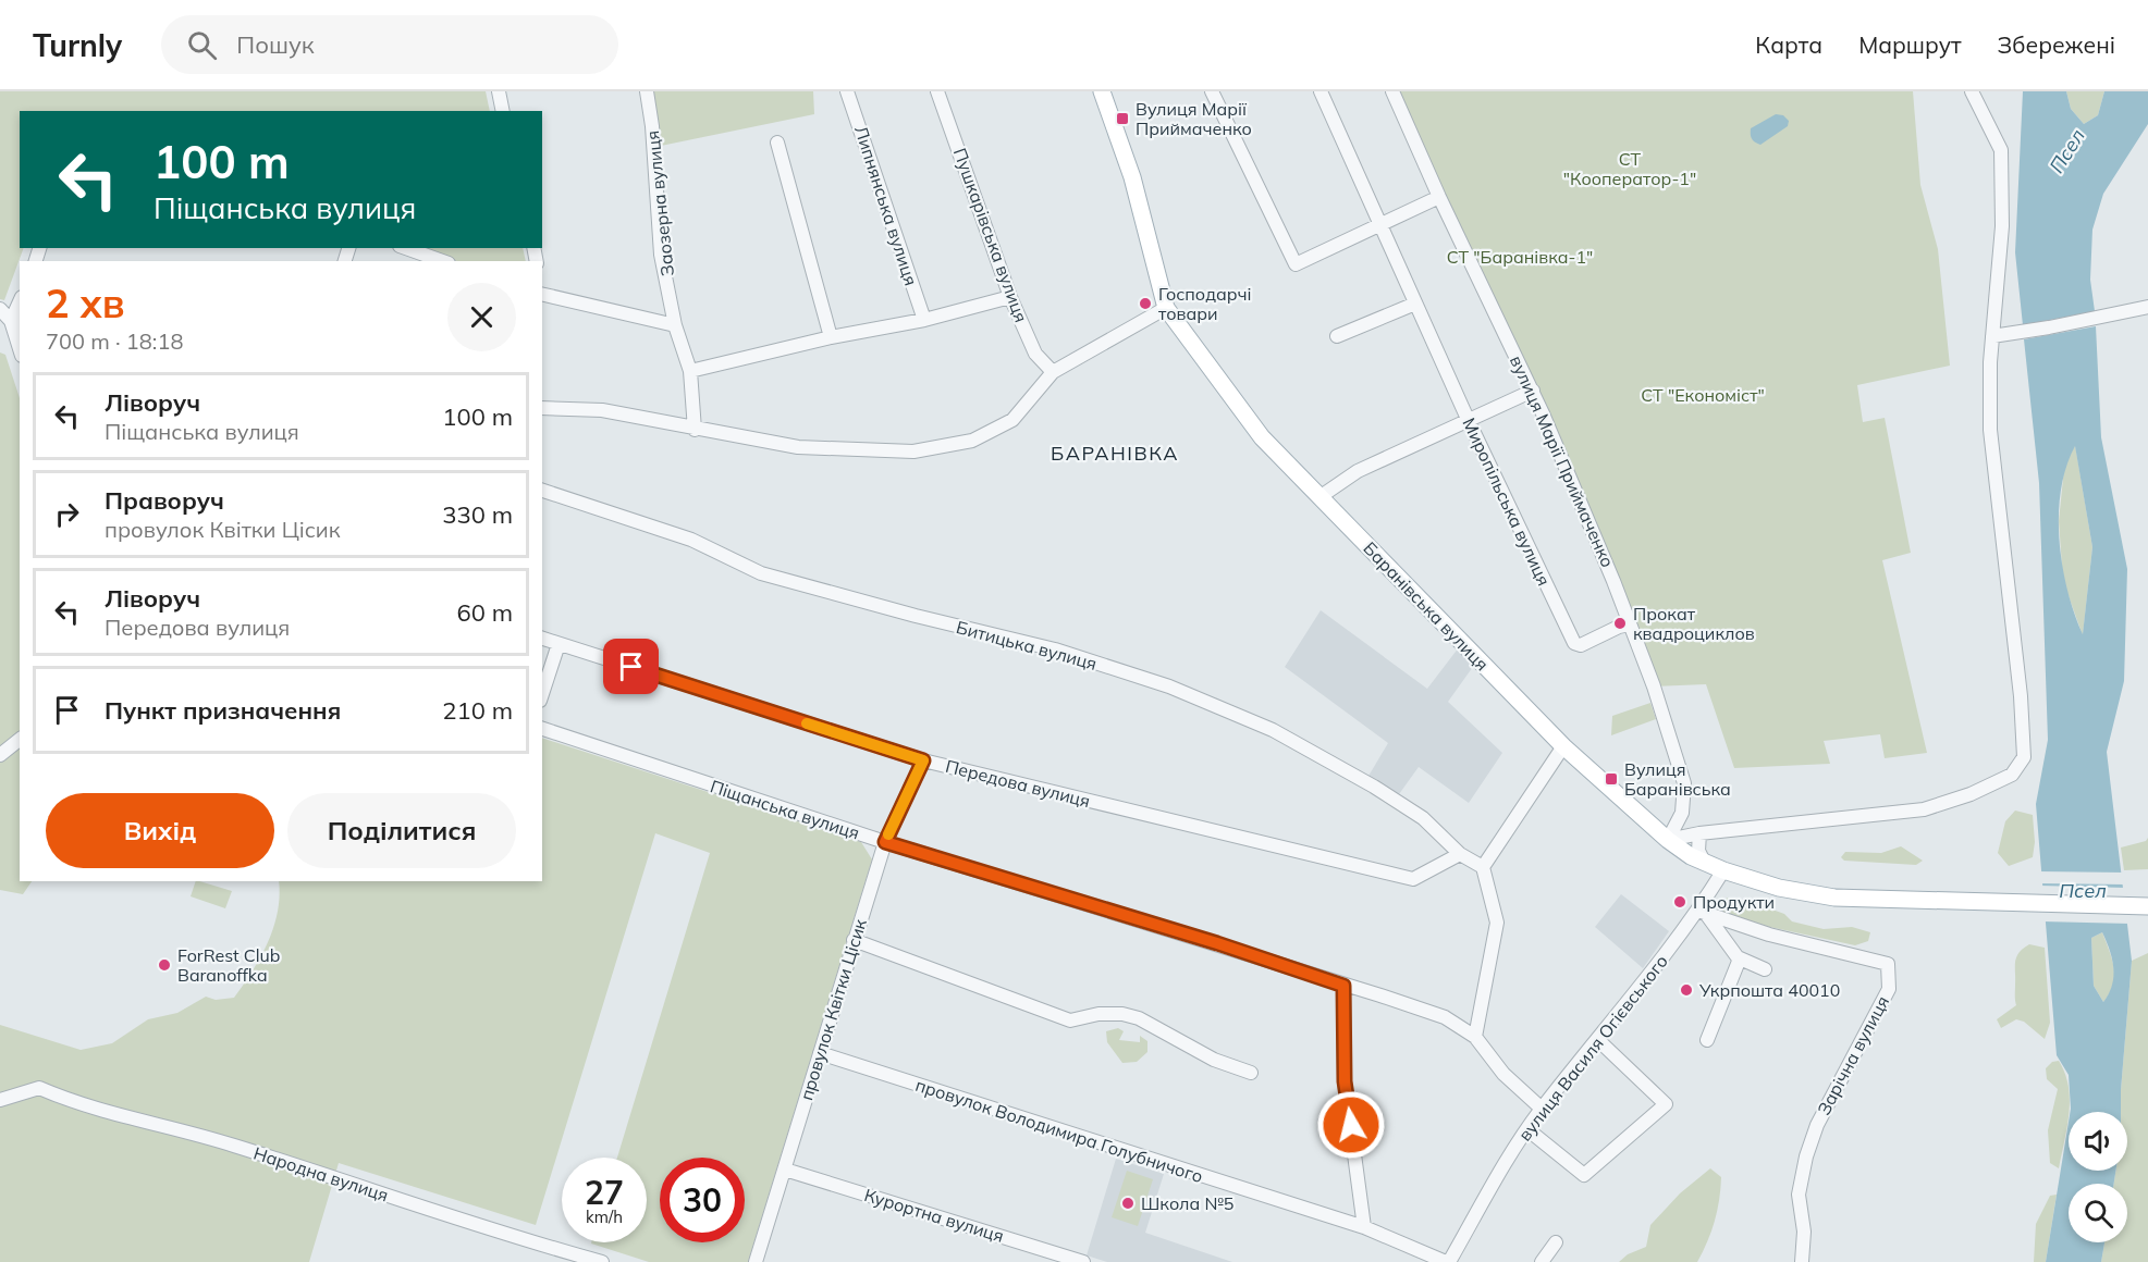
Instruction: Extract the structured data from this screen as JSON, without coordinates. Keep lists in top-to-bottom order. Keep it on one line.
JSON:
{"streets":{"main road":["Баранівська вулиця"],"street":["Заозерна вулиця","Липнянська вулиця","Пушкарівська вулиця","вулиця Марії Приймаченко","Миропільська вулиця","Битицька вулиця","Передова вулиця","Піщанська вулиця","провулок Квітки Цісик","вулиця Василя Огієвського","Зарічна вулиця","провулок Володимира Голубничого","Народна вулиця","Курортна вулиця"]},"crossings":[["вулиця Марії Приймаченко","Миропільська вулиця"],["вулиця Марії Приймаченко","Баранівська вулиця"],["Баранівська вулиця","вулиця Василя Огієвського"],["Битицька вулиця","Передова вулиця"],["Передова вулиця","провулок Квітки Цісик"],["Піщанська вулиця","провулок Квітки Цісик"],["Піщанська вулиця","вулиця Василя Огієвського"],["провулок Квітки Цісик","провулок Володимира Голубничого"],["провулок Квітки Цісик","Курортна вулиця"],["вулиця Василя Огієвського","Зарічна вулиця"],["вулиця Василя Огієвського","провулок Володимира Голубничого"]],"districts":["БАРАНІВКА"],"water":["Псел"],"parks":["СТ \"Кооператор-1\"","СТ \"Баранівка-1\"","СТ \"Економіст\""],"places":{"transit":["Вулиця Марії Приймаченко","Вулиця Баранівська"],"other":["Господарчі товари","Прокат квадроциклов","Продукти","ForRest Club Baranoffka","Укрпошта 40010","Школа №5"]},"page":{"header":"Turnly","search":"Пошук","nav":["Карта","Маршрут","Збережені"],"turn":["100 m","Піщанська вулиця"],"heading":["2 хв","700 m · 18:18"],"list":[{"name":"Ліворуч","note":"Піщанська вулиця","value":"100 m"},{"name":"Праворуч","note":"провулок Квітки Цісик","value":"330 m"},{"name":"Ліворуч","note":"Передова вулиця","value":"60 m"},{"name":"Пункт призначення","value":"210 m"}],"buttons":["Вихід","Поділитися"],"speed":"27 km/h","limit":"30"}}
